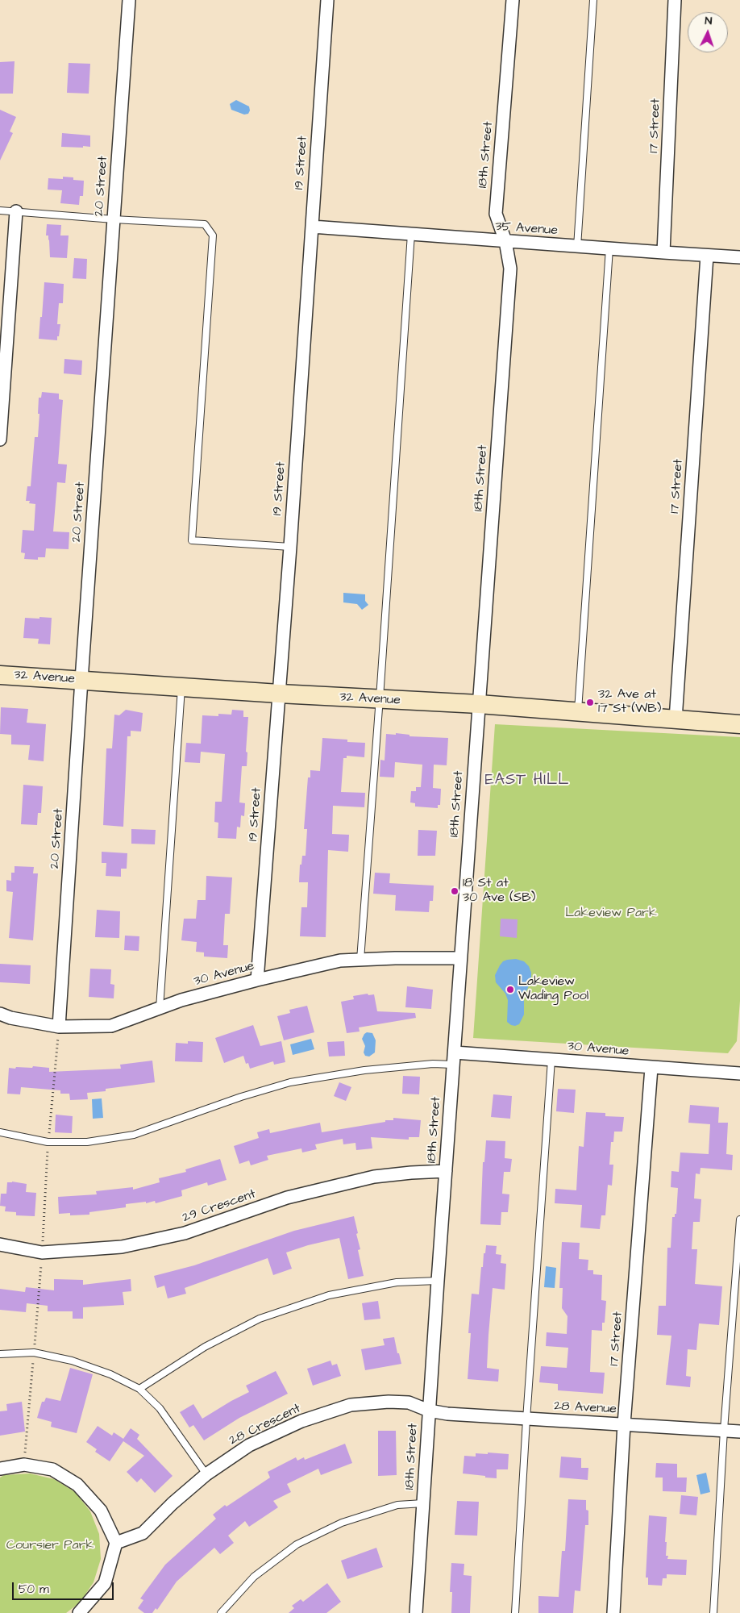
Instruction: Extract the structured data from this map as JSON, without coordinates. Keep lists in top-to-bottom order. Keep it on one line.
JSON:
{"streets":{"street":["17 Street","18th Street","19 Street","20 Street","35 Avenue","32 Avenue","30 Avenue","29 Crescent","28 Avenue","28 Crescent"]},"crossings":[["17 Street","35 Avenue"],["17 Street","32 Avenue"],["17 Street","30 Avenue"],["17 Street","28 Avenue"],["18th Street","35 Avenue"],["18th Street","32 Avenue"],["18th Street","30 Avenue"],["18th Street","29 Crescent"],["18th Street","28 Avenue"],["18th Street","28 Crescent"],["19 Street","35 Avenue"],["19 Street","32 Avenue"],["19 Street","30 Avenue"],["20 Street","32 Avenue"],["20 Street","30 Avenue"],["28 Avenue","28 Crescent"]],"districts":["EAST HILL"],"parks":["Lakeview Park","Coursier Park"],"places":["32 Ave at 17 St (WB)","18 St at 30 Ave (SB)","Lakeview Wading Pool"],"scale_bar":"50 m","north":"top"}
